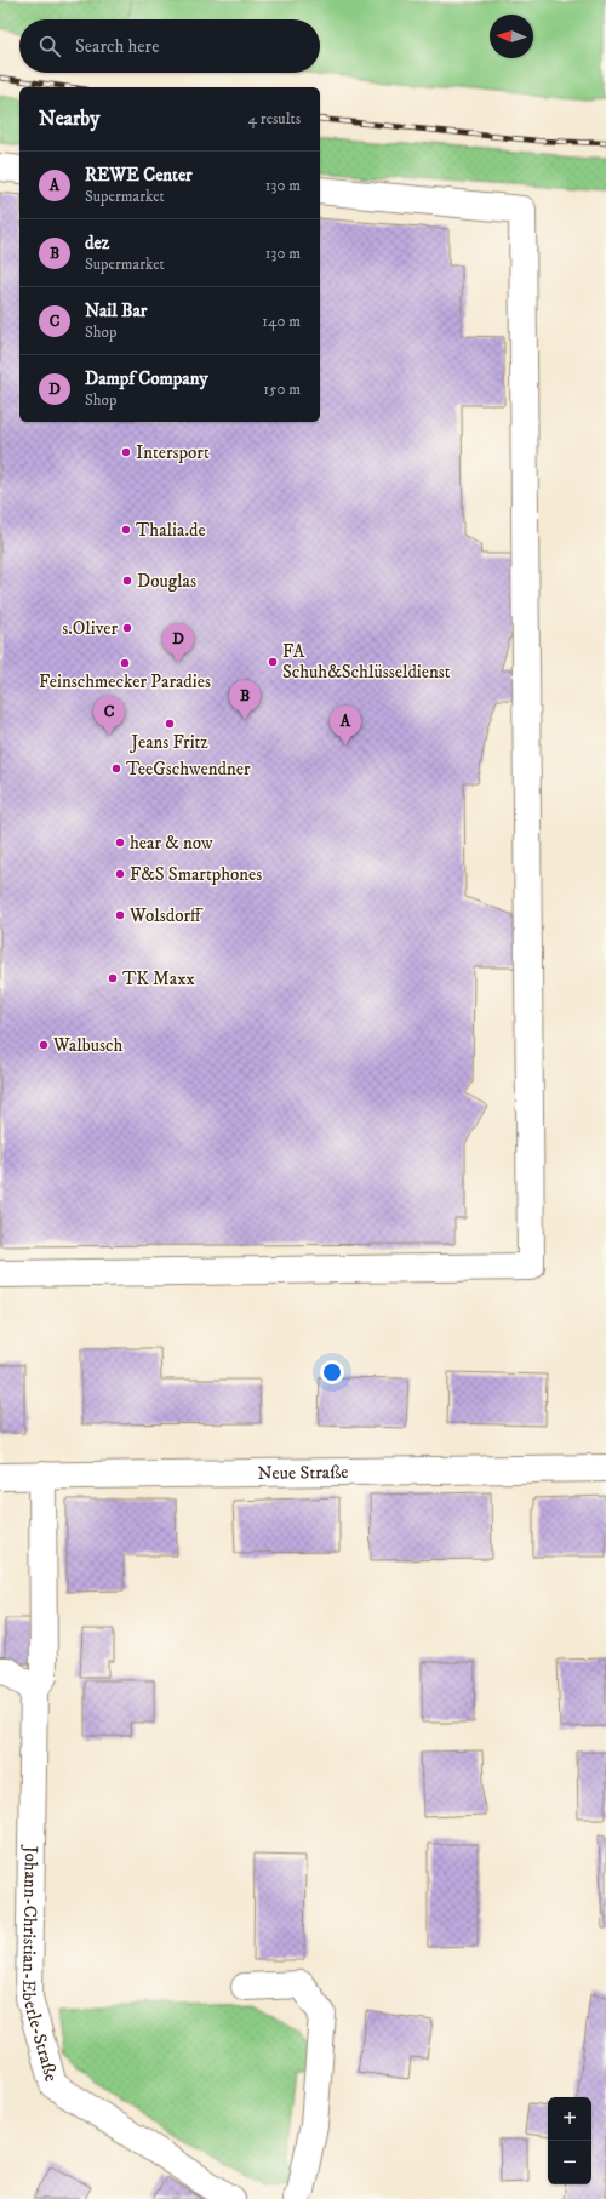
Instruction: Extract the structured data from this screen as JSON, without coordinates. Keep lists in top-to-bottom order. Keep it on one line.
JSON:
{"streets":{"street":["Neue Straße","Johann-Christian-Eberle-Straße"]},"places":["Intersport","Thalia.de","Douglas","s.Oliver","FA Schuh&Schlüsseldienst","Feinschmecker Paradies","Jeans Fritz","TeeGschwendner","hear & now","F&S Smartphones","Wolsdorff","TK Maxx","Walbusch"],"north":"left","page":{"search":"Search here","heading":["Nearby","4 results"],"list":[{"mark":"A","name":"REWE Center","note":"Supermarket","value":"130 m"},{"mark":"B","name":"dez","note":"Supermarket","value":"130 m"},{"mark":"C","name":"Nail Bar","note":"Shop","value":"140 m"},{"mark":"D","name":"Dampf Company","note":"Shop","value":"150 m"}],"pins":["D","B","C","A"],"map_buttons":["+","−"]}}
